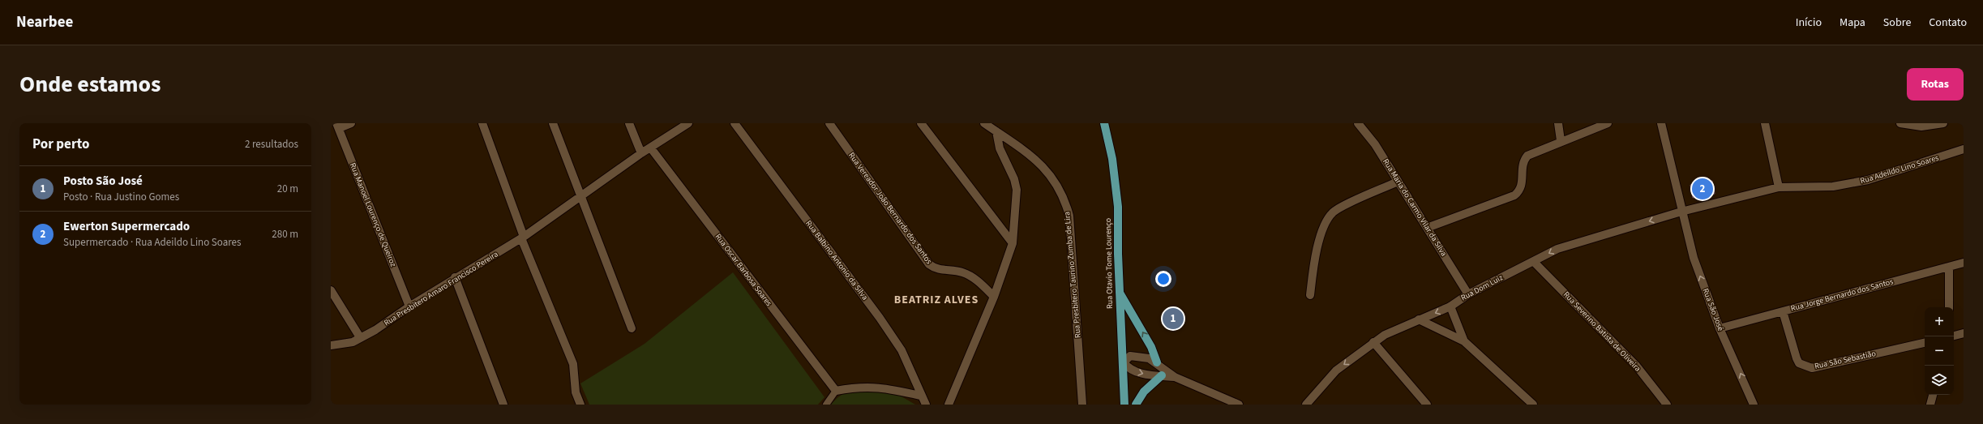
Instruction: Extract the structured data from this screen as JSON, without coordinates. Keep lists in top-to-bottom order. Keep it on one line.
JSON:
{"streets":{"main road":["Rua Otavio Tome Lourenço"],"street":["Rua Adeildo Lino Soares","Rua Maria do Carmo Vilar da Silva","Rua Vereador João Bernardo dos Santos","Rua Manoel Lourenço de Queiroz","Rua Balbino Antonio da Silva","Rua Oscar Barbosa Soares","Rua Presbitero Taurino Zumba de Lira","Rua Dom Luiz","Rua Presbitero Amaro Francisco Pereira","Rua Jorge Bernardo dos Santos","Rua São José","Rua Severino Batista de Oliveira","Rua São Sebastião"]},"crossings":[["Rua Adeildo Lino Soares","Rua Dom Luiz"],["Rua Adeildo Lino Soares","Rua São José"],["Rua Maria do Carmo Vilar da Silva","Rua Dom Luiz"],["Rua Manoel Lourenço de Queiroz","Rua Presbitero Amaro Francisco Pereira"],["Rua Oscar Barbosa Soares","Rua Presbitero Amaro Francisco Pereira"],["Rua Dom Luiz","Rua São José"],["Rua Dom Luiz","Rua Severino Batista de Oliveira"],["Rua Jorge Bernardo dos Santos","Rua São José"],["Rua Jorge Bernardo dos Santos","Rua São Sebastião"]],"one_way":["Rua Dom Luiz","Rua São José"],"districts":["BEATRIZ ALVES"],"page":{"header":"Nearbee","nav":["Início","Mapa","Sobre","Contato"],"title":"Onde estamos","buttons":"Rotas","heading":["Por perto","2 resultados"],"list":[{"mark":"1","name":"Posto São José","note":"Posto · Rua Justino Gomes","value":"20 m"},{"mark":"2","name":"Ewerton Supermercado","note":"Supermercado · Rua Adeildo Lino Soares","value":"280 m"}],"pins":["2","1"],"map_buttons":["+","−"]}}
